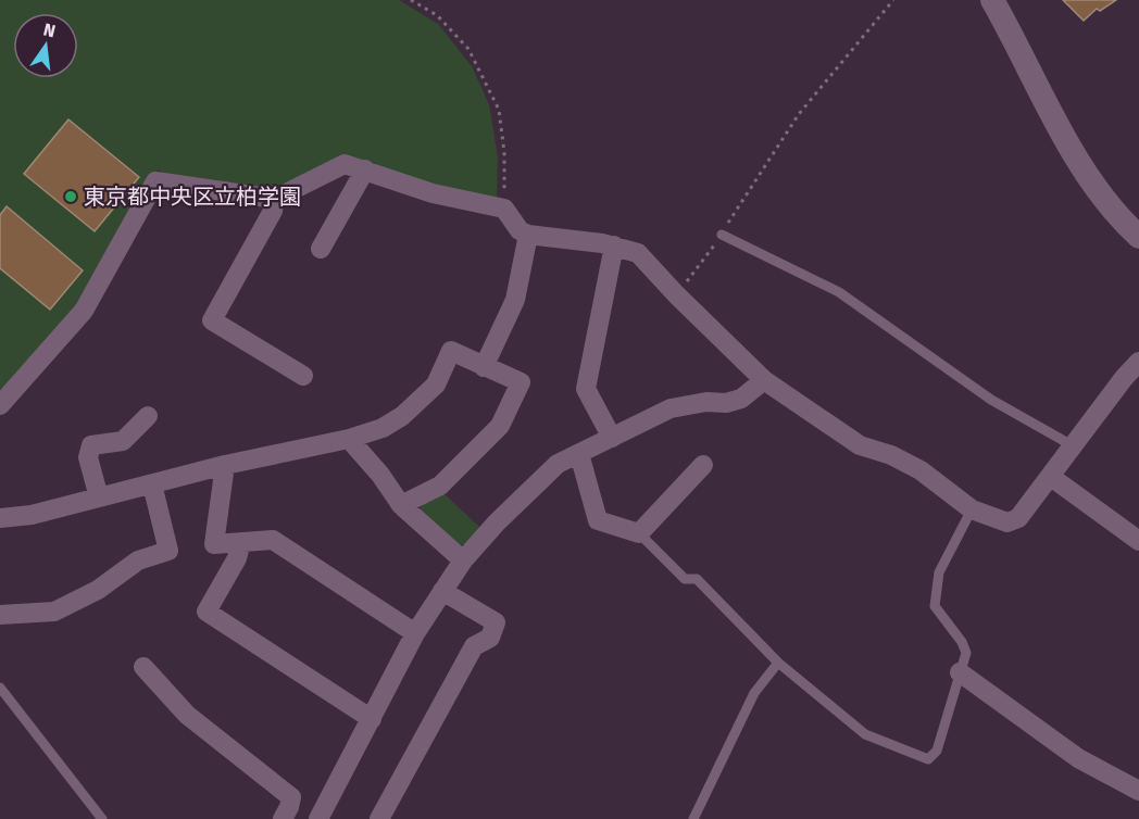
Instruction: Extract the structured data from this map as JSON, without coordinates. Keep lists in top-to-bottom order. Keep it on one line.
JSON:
{"places":["東京都中央区立柏学園"],"north":"top"}
